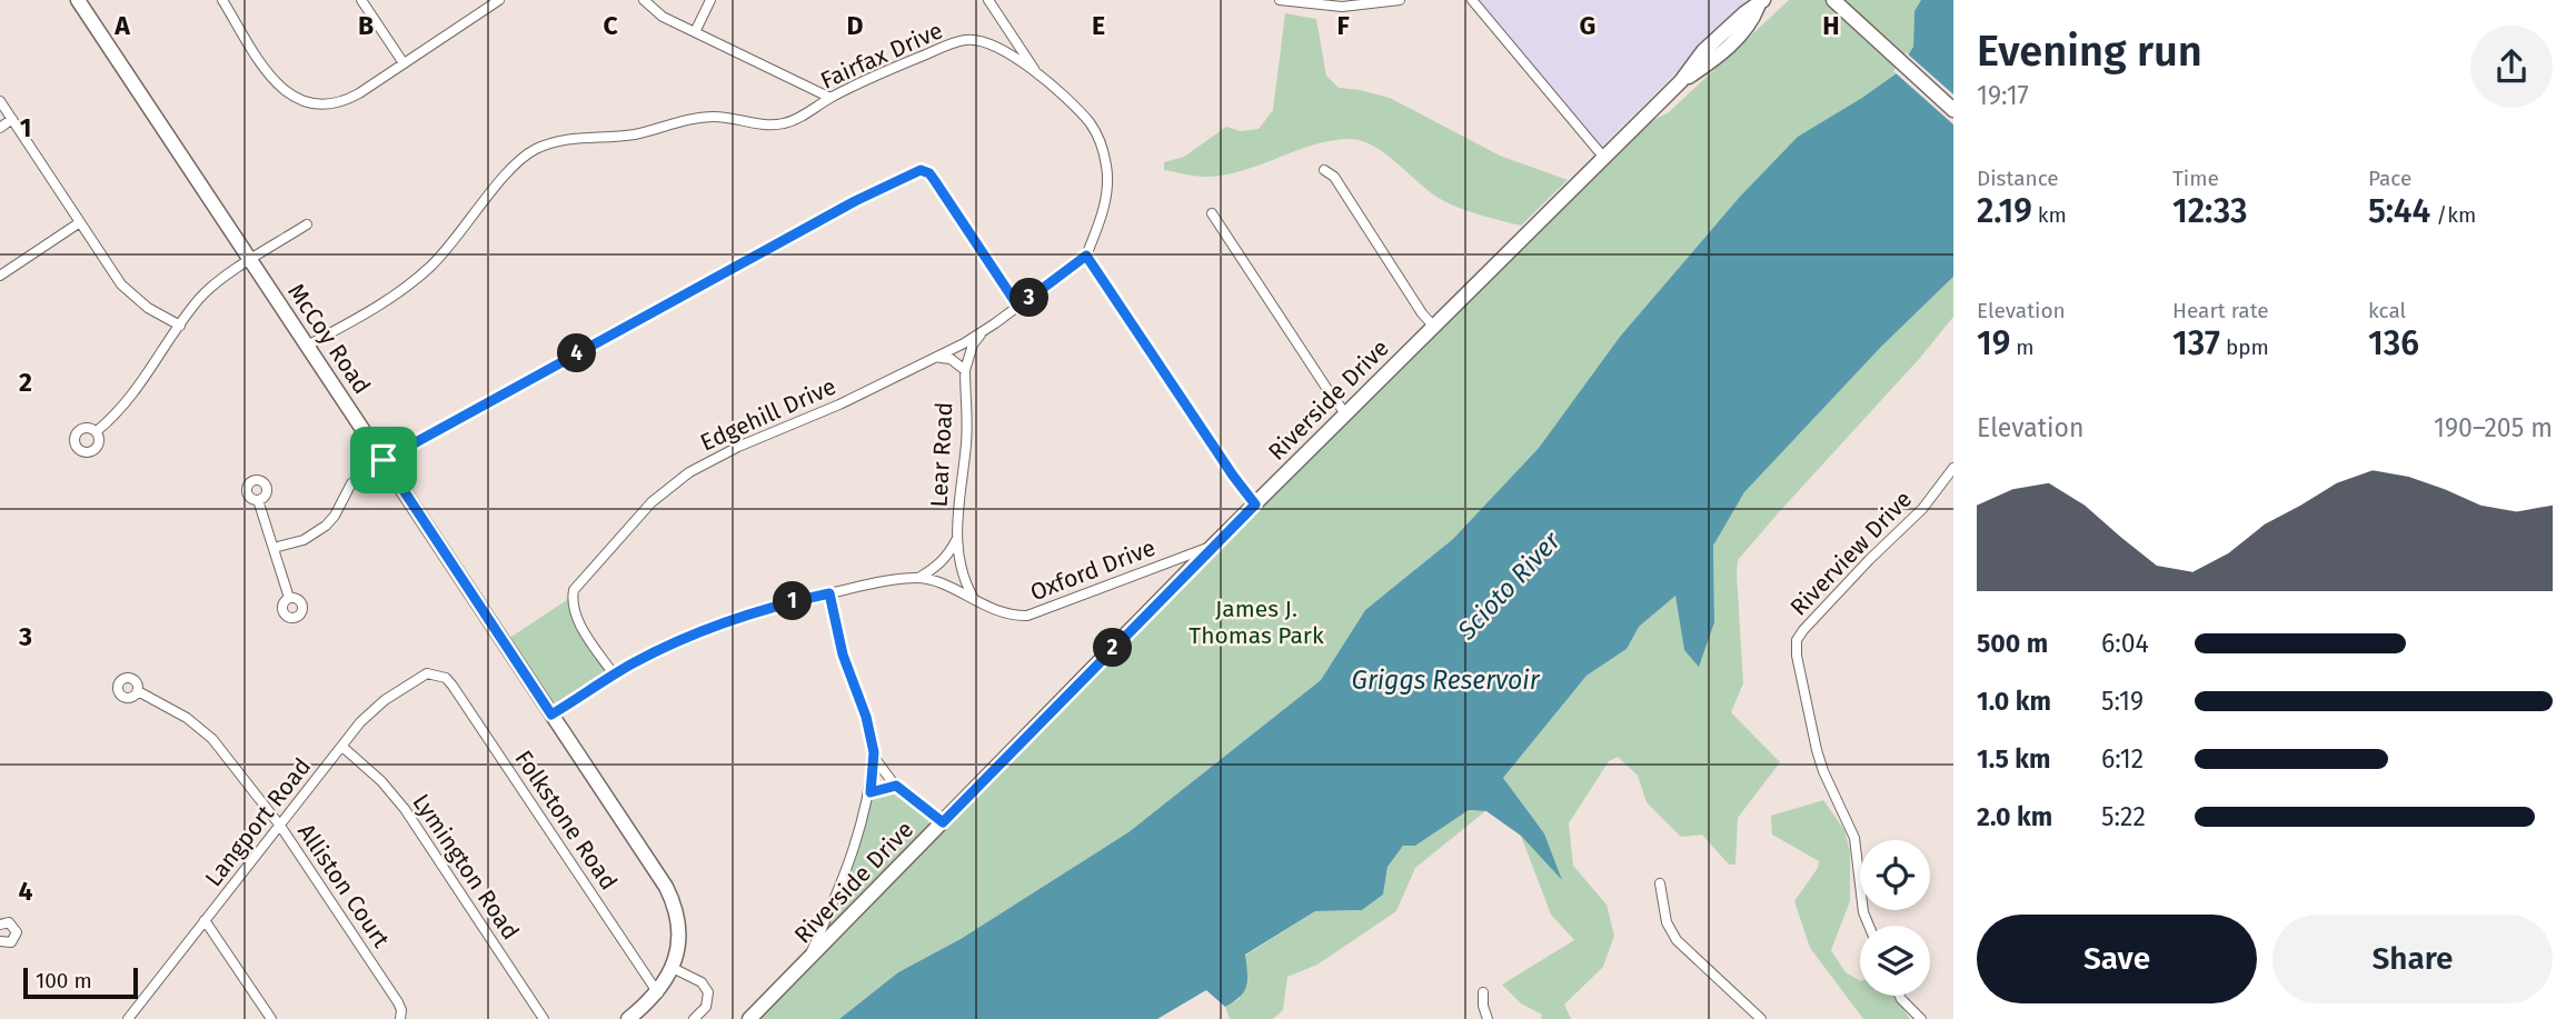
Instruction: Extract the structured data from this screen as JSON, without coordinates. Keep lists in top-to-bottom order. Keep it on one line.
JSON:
{"streets":{"main road":["McCoy Road","Riverside Drive"],"street":["Fairfax Drive","Edgehill Drive","Lear Road","Riverview Drive","Oxford Drive","Folkstone Road","Langport Road","Lymington Road","Alliston Court"]},"crossings":[["Fairfax Drive","McCoy Road"],["Fairfax Drive","Edgehill Drive"],["McCoy Road","Oxford Drive"],["McCoy Road","Folkstone Road"],["Riverside Drive","Oxford Drive"],["Edgehill Drive","Lear Road"],["Edgehill Drive","Oxford Drive"],["Lear Road","Oxford Drive"],["Folkstone Road","Langport Road"],["Langport Road","Lymington Road"],["Langport Road","Alliston Court"]],"water":["Scioto River","Griggs Reservoir"],"parks":["James J. Thomas Park"],"scale_bar":"100 m","page":{"heading":["Evening run","19:17"],"stats":[["Distance","2.19 km"],["Time","12:33"],["Pace","5:44 /km"],["Elevation","19 m"],["Heart rate","137 bpm"],["kcal","136"]],"pins":["3","4","1","2"],"chart":["Elevation","190–205 m"],"list":[{"name":"500 m","note":"6:04"},{"name":"1.0 km","note":"5:19"},{"name":"1.5 km","note":"6:12"},{"name":"2.0 km","note":"5:22"}],"buttons":["Save","Share"],"scale":"100 m"},"grid":{"columns":["A","B","C","D","E","F","G","H"],"rows":["1","2","3","4"]}}
